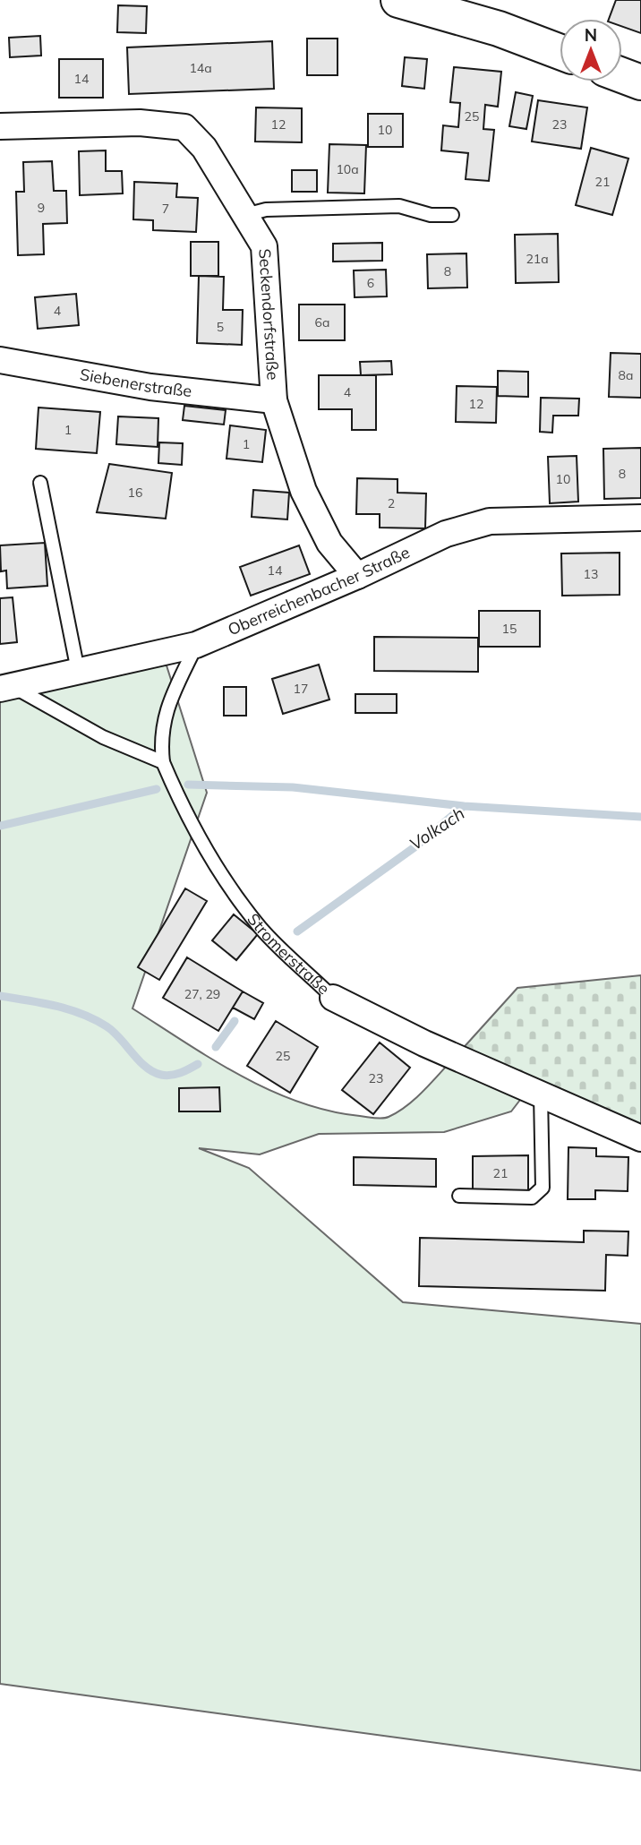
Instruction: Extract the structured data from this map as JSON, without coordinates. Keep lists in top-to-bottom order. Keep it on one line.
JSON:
{"streets":{"street":["Seckendorfstraße","Siebenerstraße","Oberreichenbacher Straße","Stromerstraße"]},"crossings":[["Seckendorfstraße","Siebenerstraße"],["Seckendorfstraße","Oberreichenbacher Straße"]],"water":["Volkach"],"house_numbers":["14a","14","25","12","23","10","10a","21","9","7","21a","8","6","4","6a","5","8a","4","12","1","1","8","10","16","2","14","13","15","17","27, 29","25","23","21"],"north":"top"}
